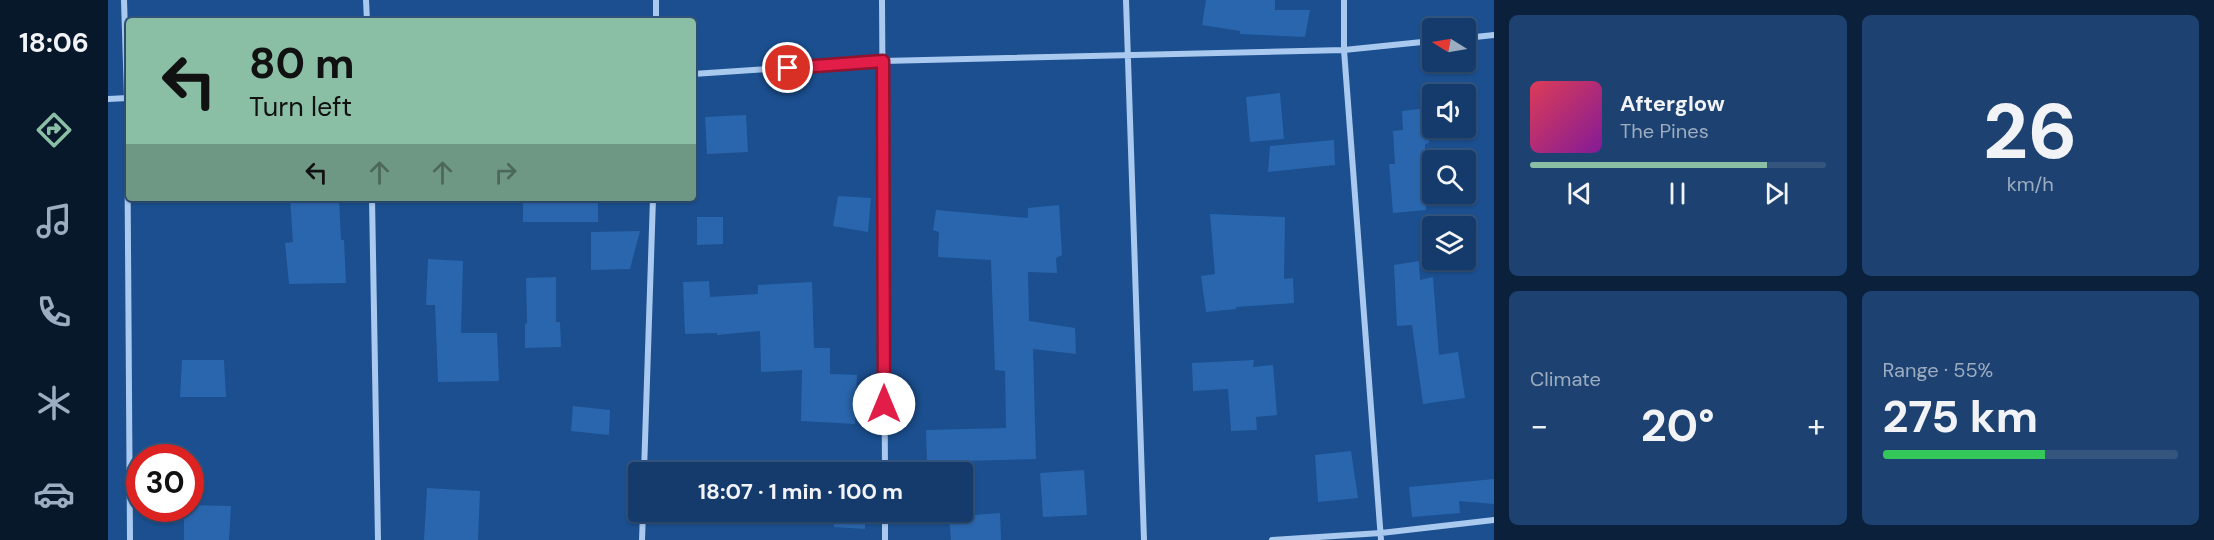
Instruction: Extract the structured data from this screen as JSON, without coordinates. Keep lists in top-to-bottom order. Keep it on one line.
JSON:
{"north":"left","page":{"tabs":"18:06","tile":[["26","km/h"],"Climate",["Range · 55%","275 km"]],"turn":["80 m","Turn left"],"song":["Afterglow","The Pines"],"heat":["−","20°","+"],"limit":"30","trip":"18:07 · 1 min · 100 m"}}
